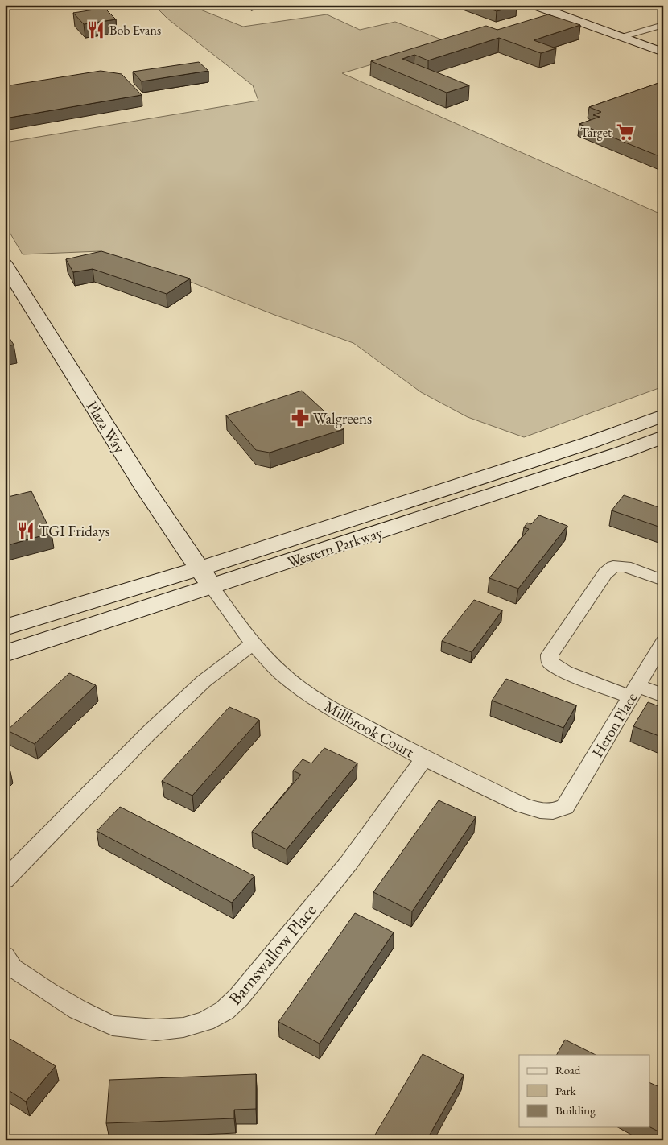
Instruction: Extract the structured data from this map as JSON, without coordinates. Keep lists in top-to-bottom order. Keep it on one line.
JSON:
{"streets":{"main road":["Plaza Way","Western Parkway"],"street":["Heron Place","Millbrook Court","Barnswallow Place"]},"crossings":[["Plaza Way","Western Parkway"],["Plaza Way","Millbrook Court"],["Western Parkway","Millbrook Court"],["Heron Place","Millbrook Court"],["Millbrook Court","Barnswallow Place"]],"places":{"restaurant":["Bob Evans","TGI Fridays"],"supermarket":["Target"],"pharmacy":["Walgreens"]},"legend":["Road","Park","Building"]}
